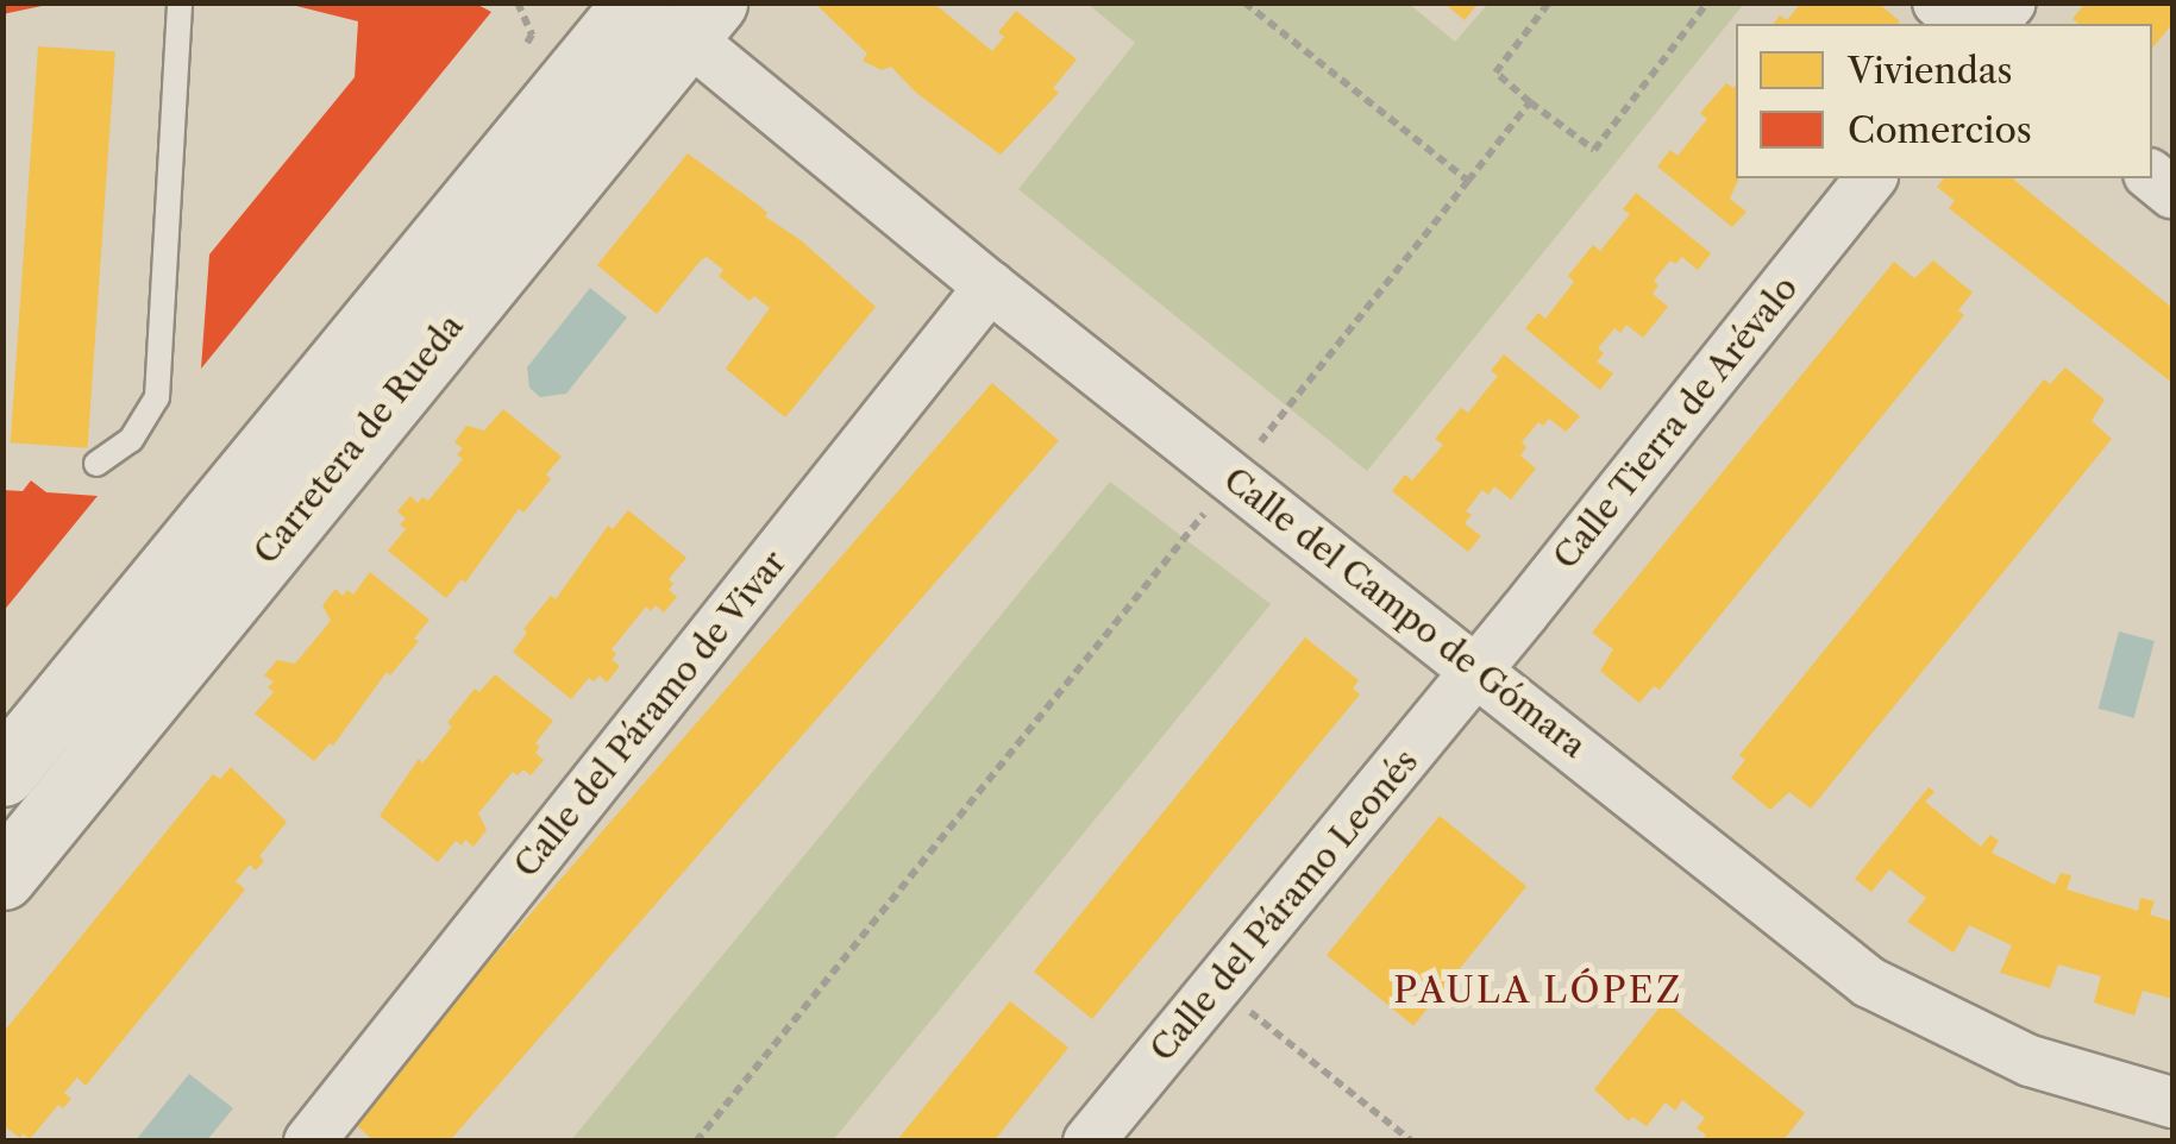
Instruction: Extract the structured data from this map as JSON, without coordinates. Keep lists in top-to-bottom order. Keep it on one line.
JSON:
{"streets":{"street":["Calle Tierra de Arévalo","Carretera de Rueda","Calle del Campo de Gómara","Calle del Páramo de Vivar","Calle del Páramo Leonés"]},"crossings":[["Calle Tierra de Arévalo","Calle del Campo de Gómara"],["Calle Tierra de Arévalo","Calle del Páramo Leonés"],["Carretera de Rueda","Calle del Campo de Gómara"],["Calle del Campo de Gómara","Calle del Páramo de Vivar"],["Calle del Campo de Gómara","Calle del Páramo Leonés"]],"districts":["PAULA LÓPEZ"],"legend":["Viviendas","Comercios"]}
